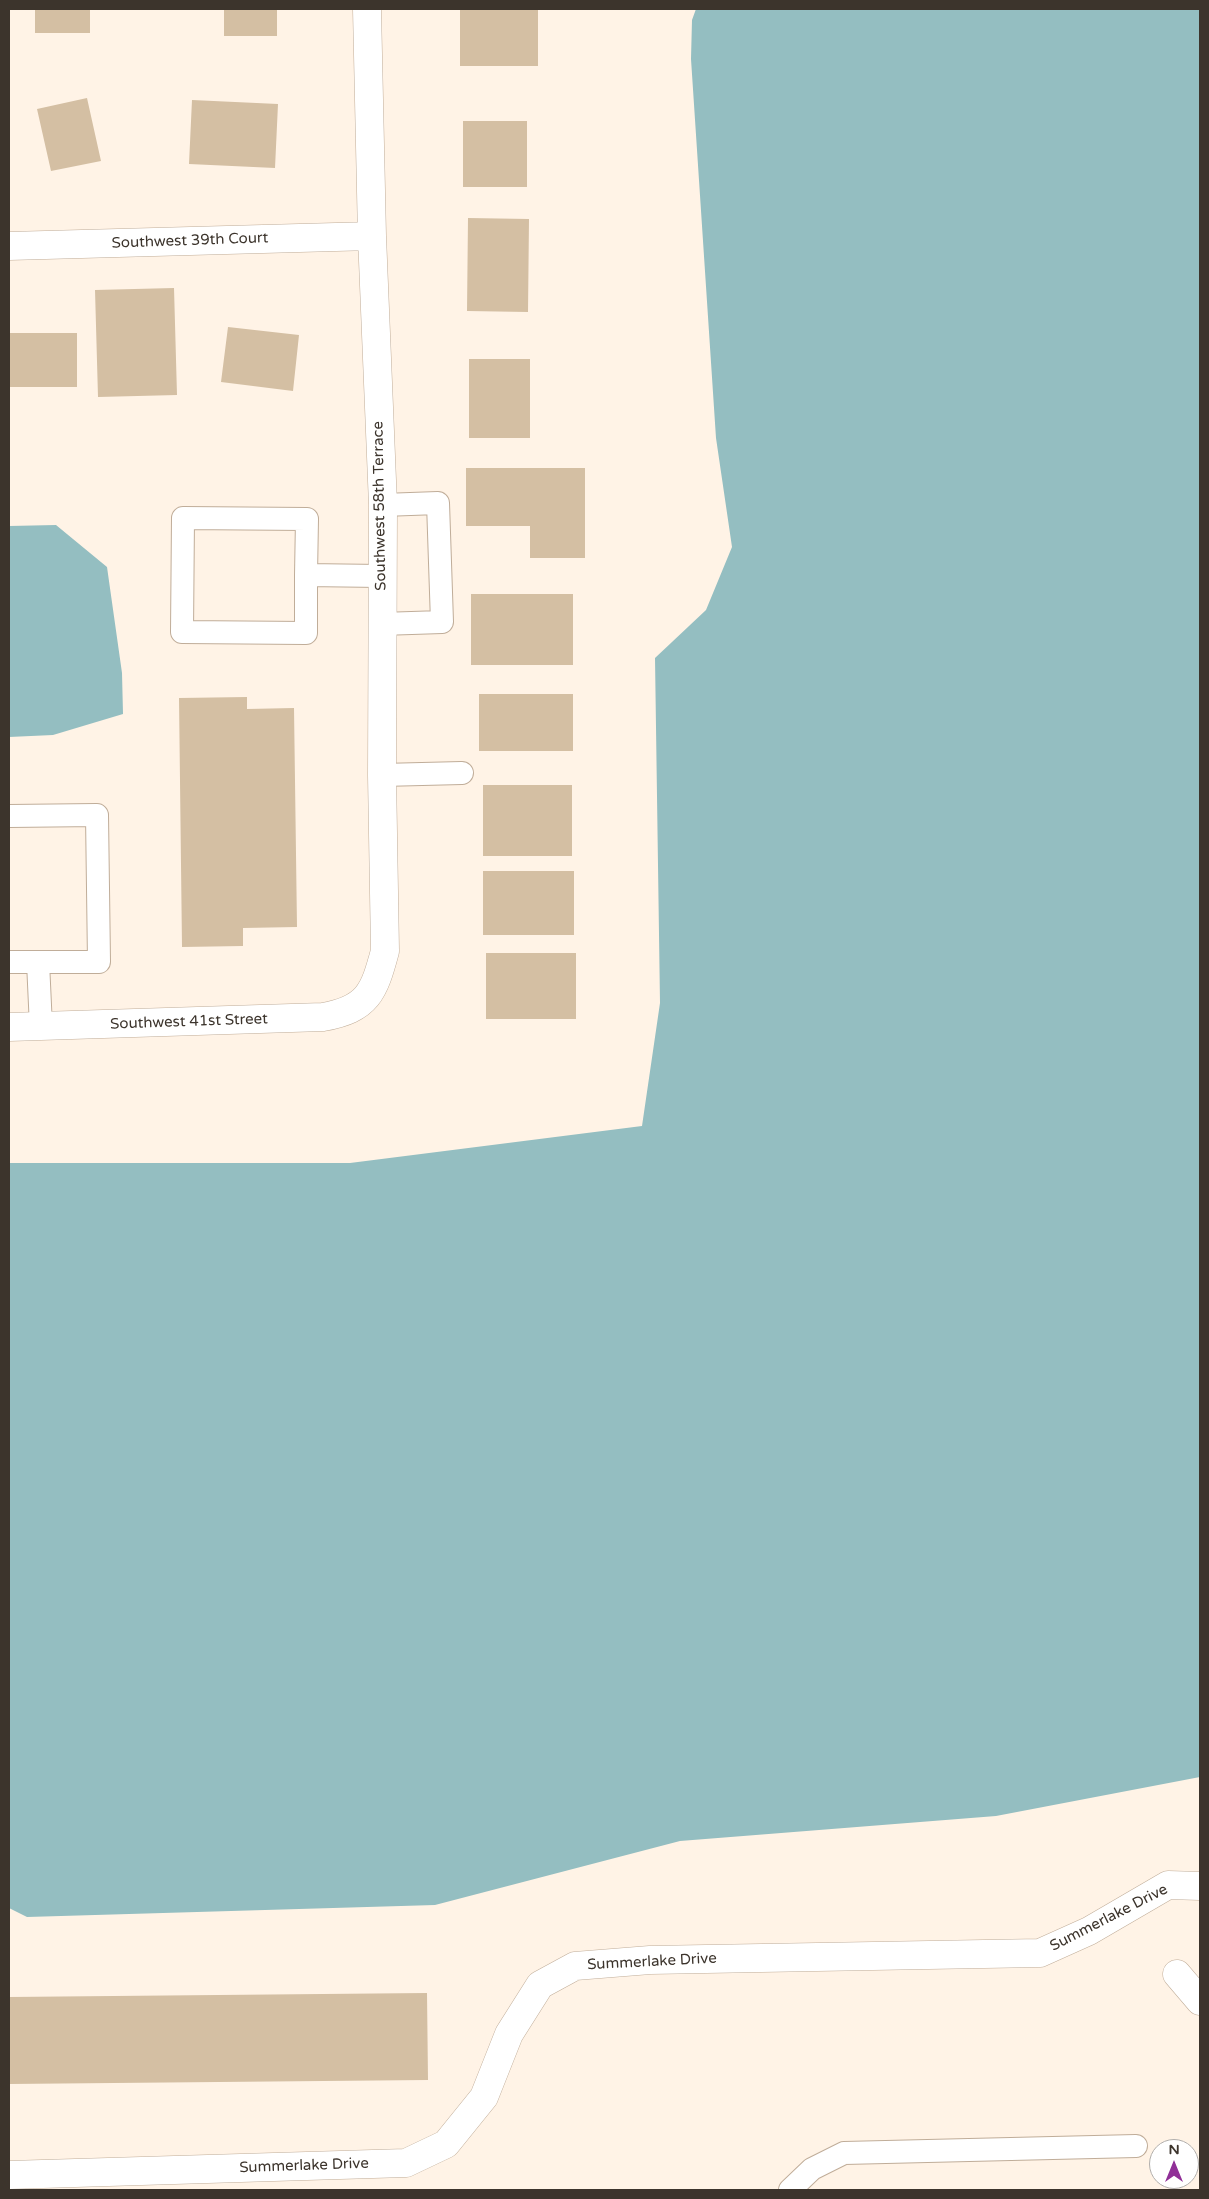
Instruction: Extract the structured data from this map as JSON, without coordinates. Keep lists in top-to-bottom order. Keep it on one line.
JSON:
{"streets":{"street":["Southwest 39th Court","Southwest 58th Terrace","Southwest 41st Street","Summerlake Drive"]},"crossings":[["Southwest 39th Court","Southwest 58th Terrace"],["Southwest 58th Terrace","Southwest 41st Street"]],"north":"top"}
